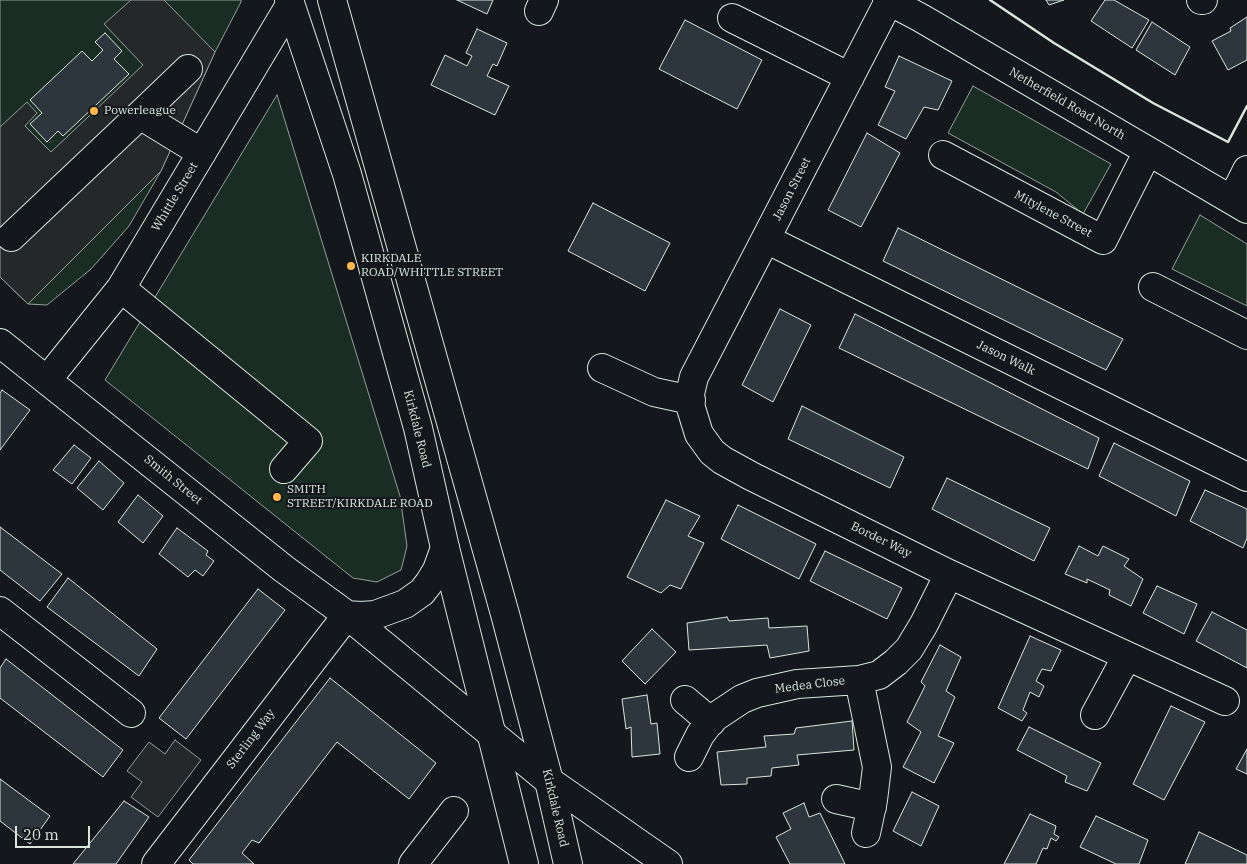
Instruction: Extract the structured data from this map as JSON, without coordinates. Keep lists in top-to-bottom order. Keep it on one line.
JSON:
{"streets":{"main road":["Netherfield Road North","Jason Street","Whittle Street","Mitylene Street","Jason Walk","Kirkdale Road","Smith Street","Border Way","Medea Close","Sterling Way"]},"crossings":[["Netherfield Road North","Jason Street"],["Netherfield Road North","Mitylene Street"],["Jason Street","Jason Walk"],["Jason Street","Border Way"],["Whittle Street","Kirkdale Road"],["Whittle Street","Smith Street"],["Kirkdale Road","Smith Street"],["Smith Street","Sterling Way"],["Border Way","Medea Close"]],"places":["Powerleague","KIRKDALE ROAD/WHITTLE STREET","SMITH STREET/KIRKDALE ROAD"],"scale_bar":"20 m"}
